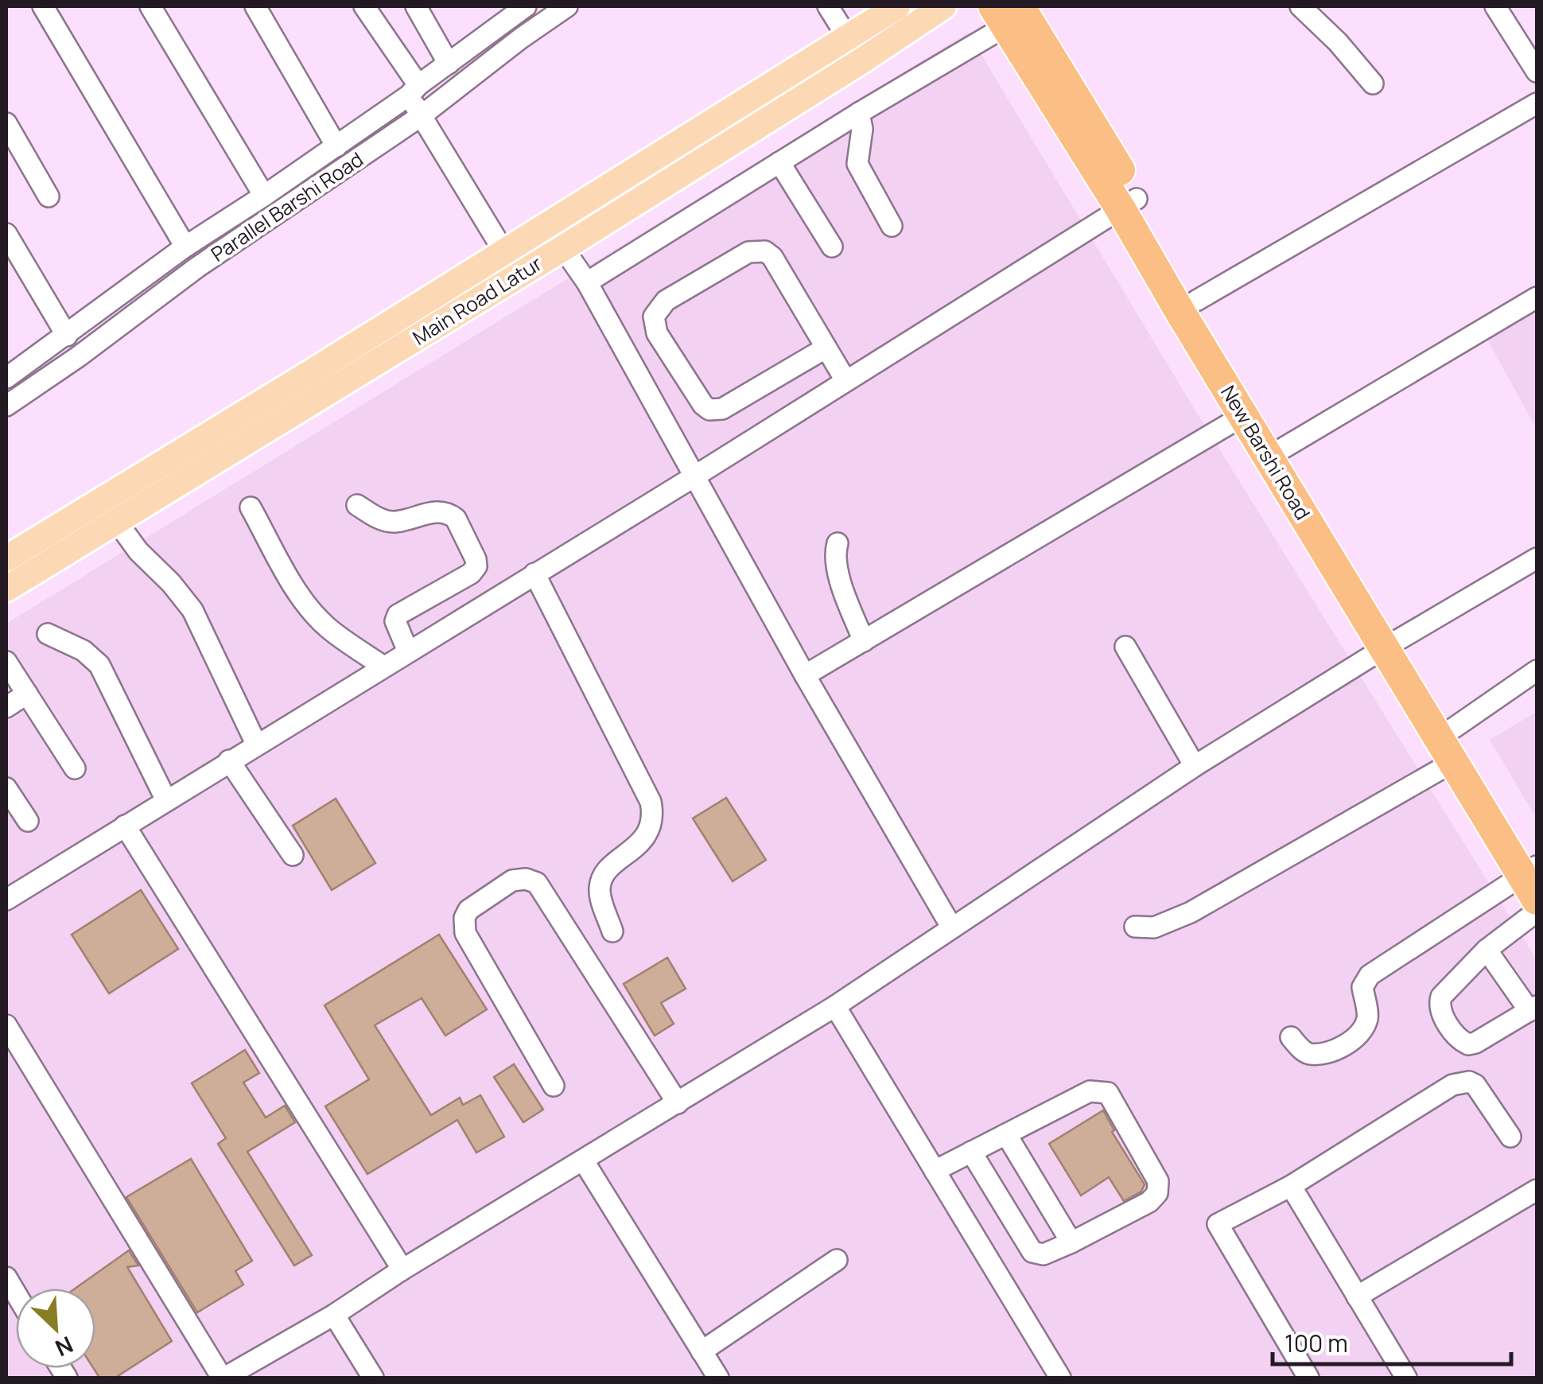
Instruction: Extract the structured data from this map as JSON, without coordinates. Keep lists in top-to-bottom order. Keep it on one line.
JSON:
{"streets":{"highway":["New Barshi Road"],"main road":["Main Road Latur"],"street":["Parallel Barshi Road"]},"scale_bar":"100 m","north":"bottom right"}
